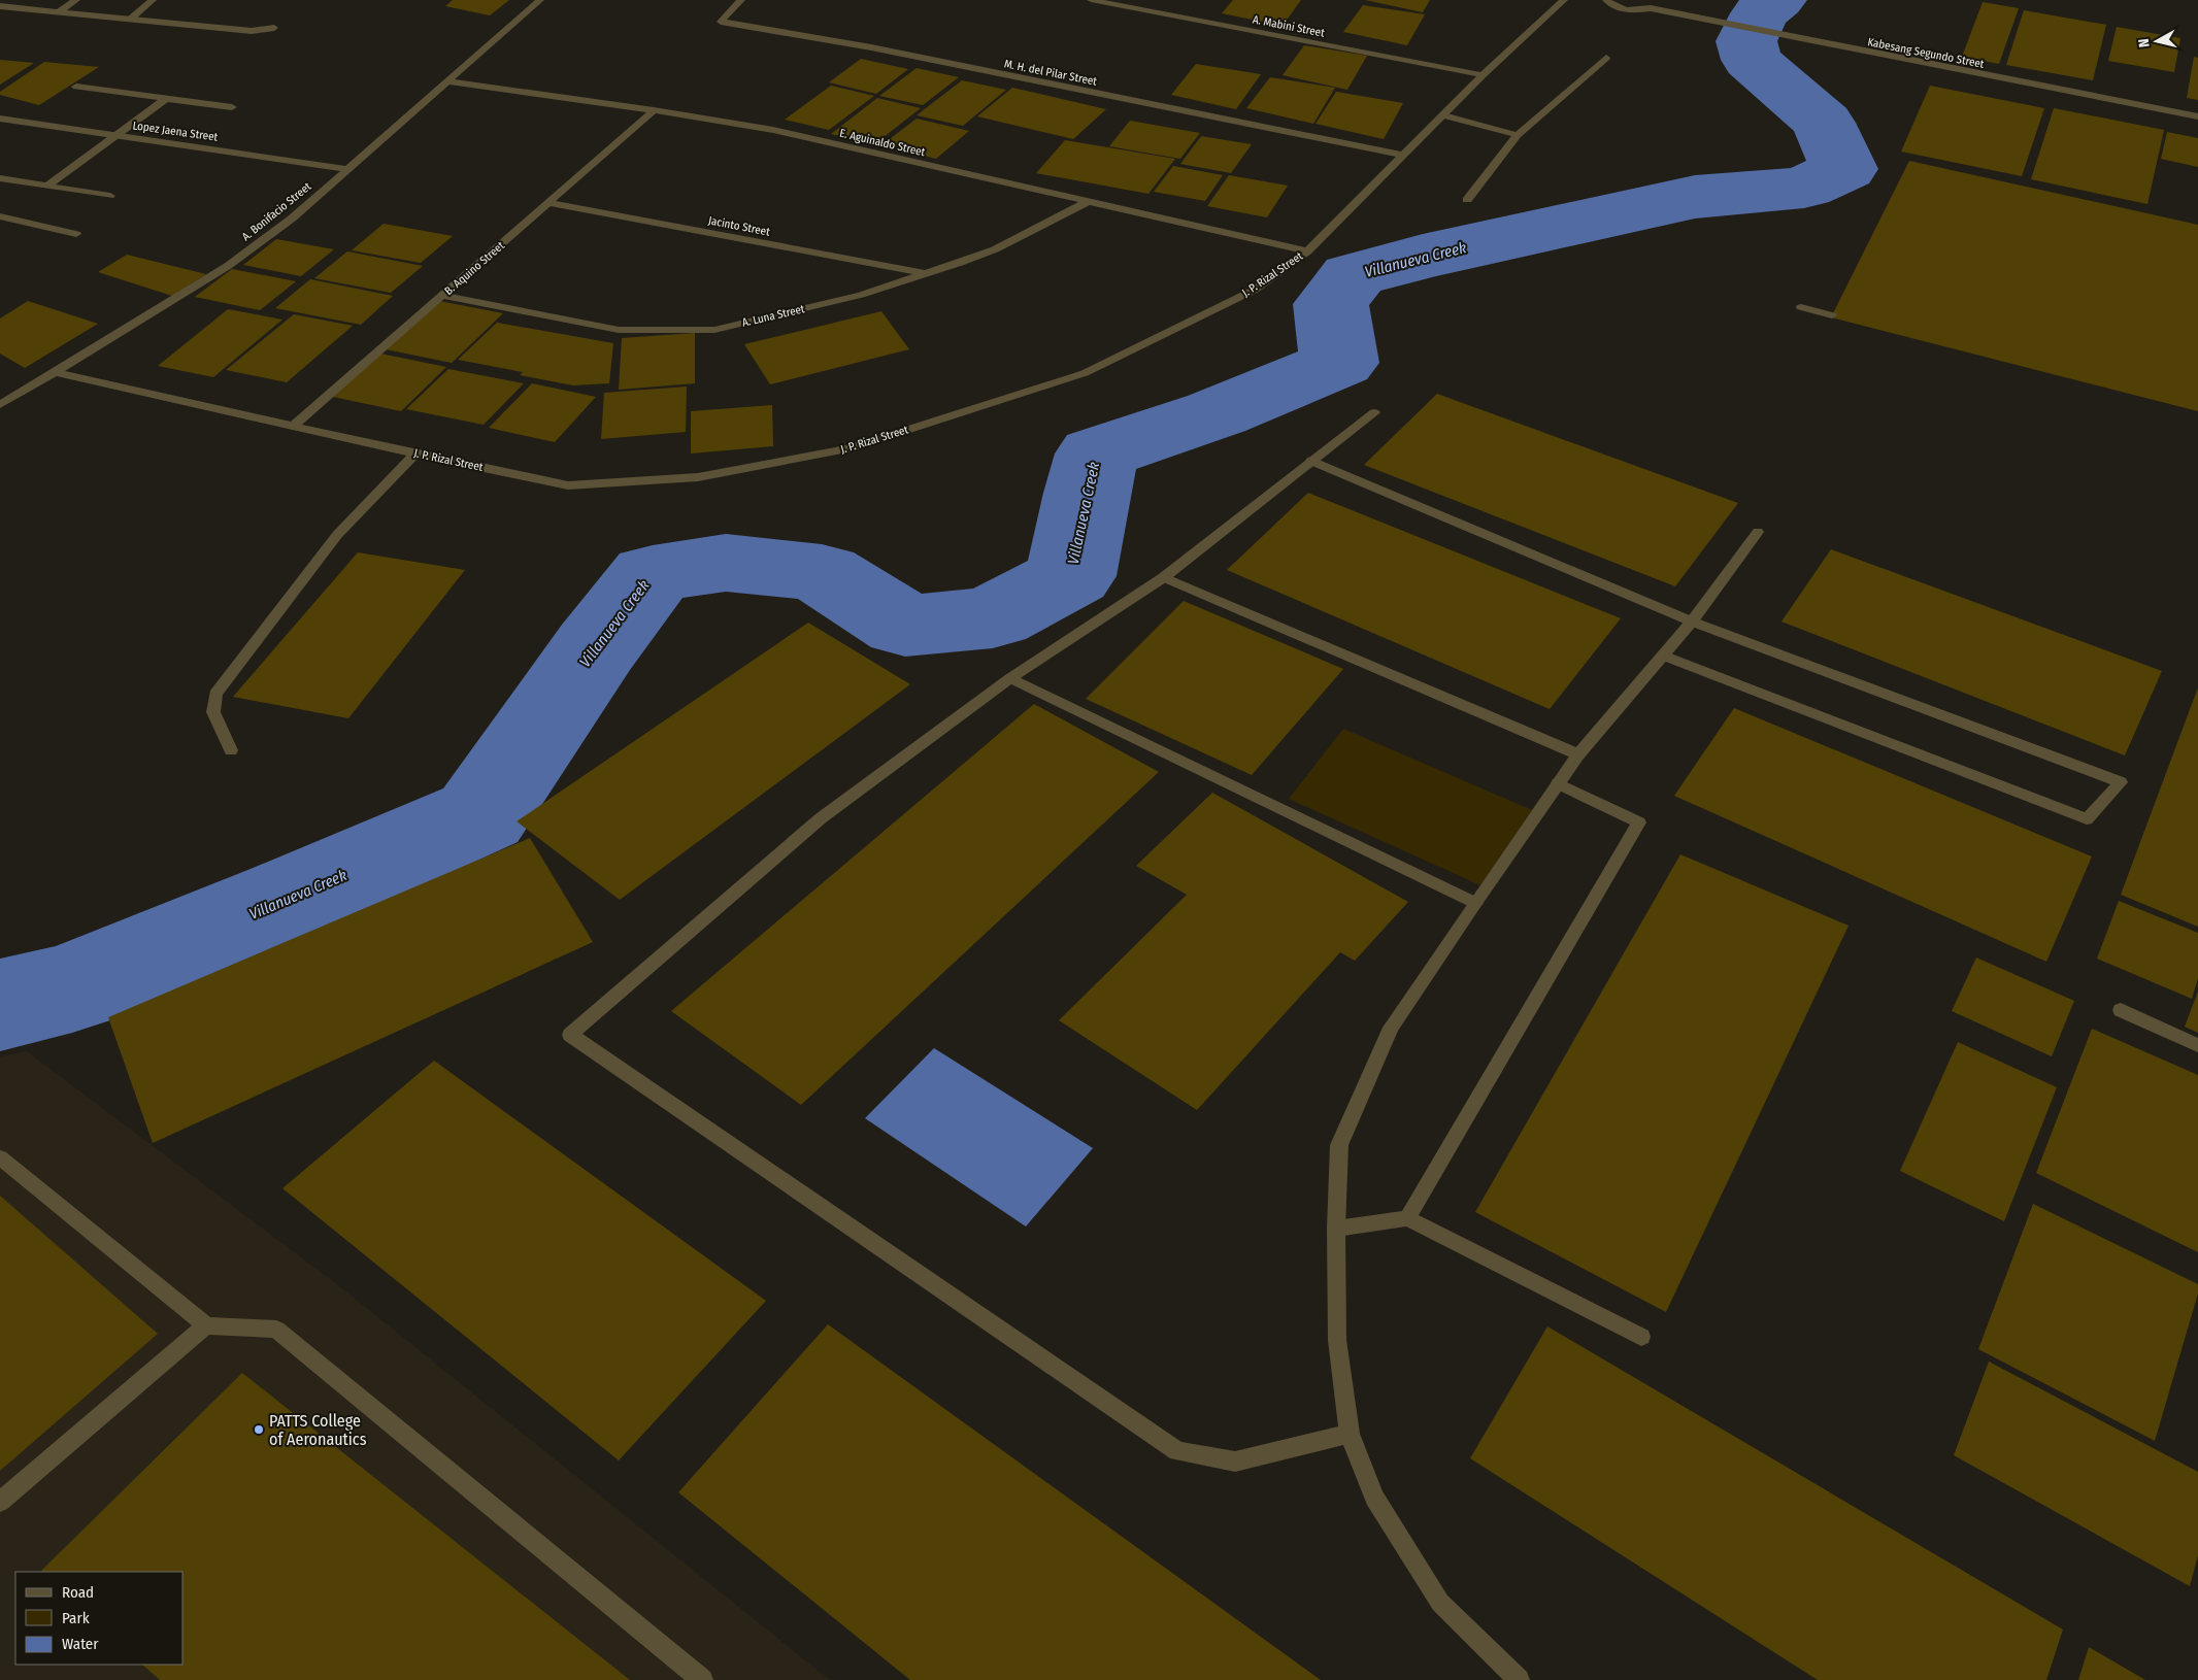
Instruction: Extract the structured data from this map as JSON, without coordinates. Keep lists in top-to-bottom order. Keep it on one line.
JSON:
{"streets":{"street":["A. Mabini Street","Kabesang Segundo Street","M. H. del Pilar Street","Lopez Jaena Street","E. Aguinaldo Street","A. Bonifacio Street","Jacinto Street","B. Aquino Street","J. P. Rizal Street","A. Luna Street"]},"crossings":[["A. Mabini Street","J. P. Rizal Street"],["M. H. del Pilar Street","J. P. Rizal Street"],["Lopez Jaena Street","A. Bonifacio Street"],["E. Aguinaldo Street","A. Bonifacio Street"],["E. Aguinaldo Street","B. Aquino Street"],["E. Aguinaldo Street","J. P. Rizal Street"],["E. Aguinaldo Street","A. Luna Street"],["A. Bonifacio Street","J. P. Rizal Street"],["Jacinto Street","B. Aquino Street"],["Jacinto Street","A. Luna Street"],["B. Aquino Street","J. P. Rizal Street"],["B. Aquino Street","A. Luna Street"]],"water":["Villanueva Creek"],"places":["PATTS College of Aeronautics"],"legend":["Road","Park","Water"],"north":"left"}
